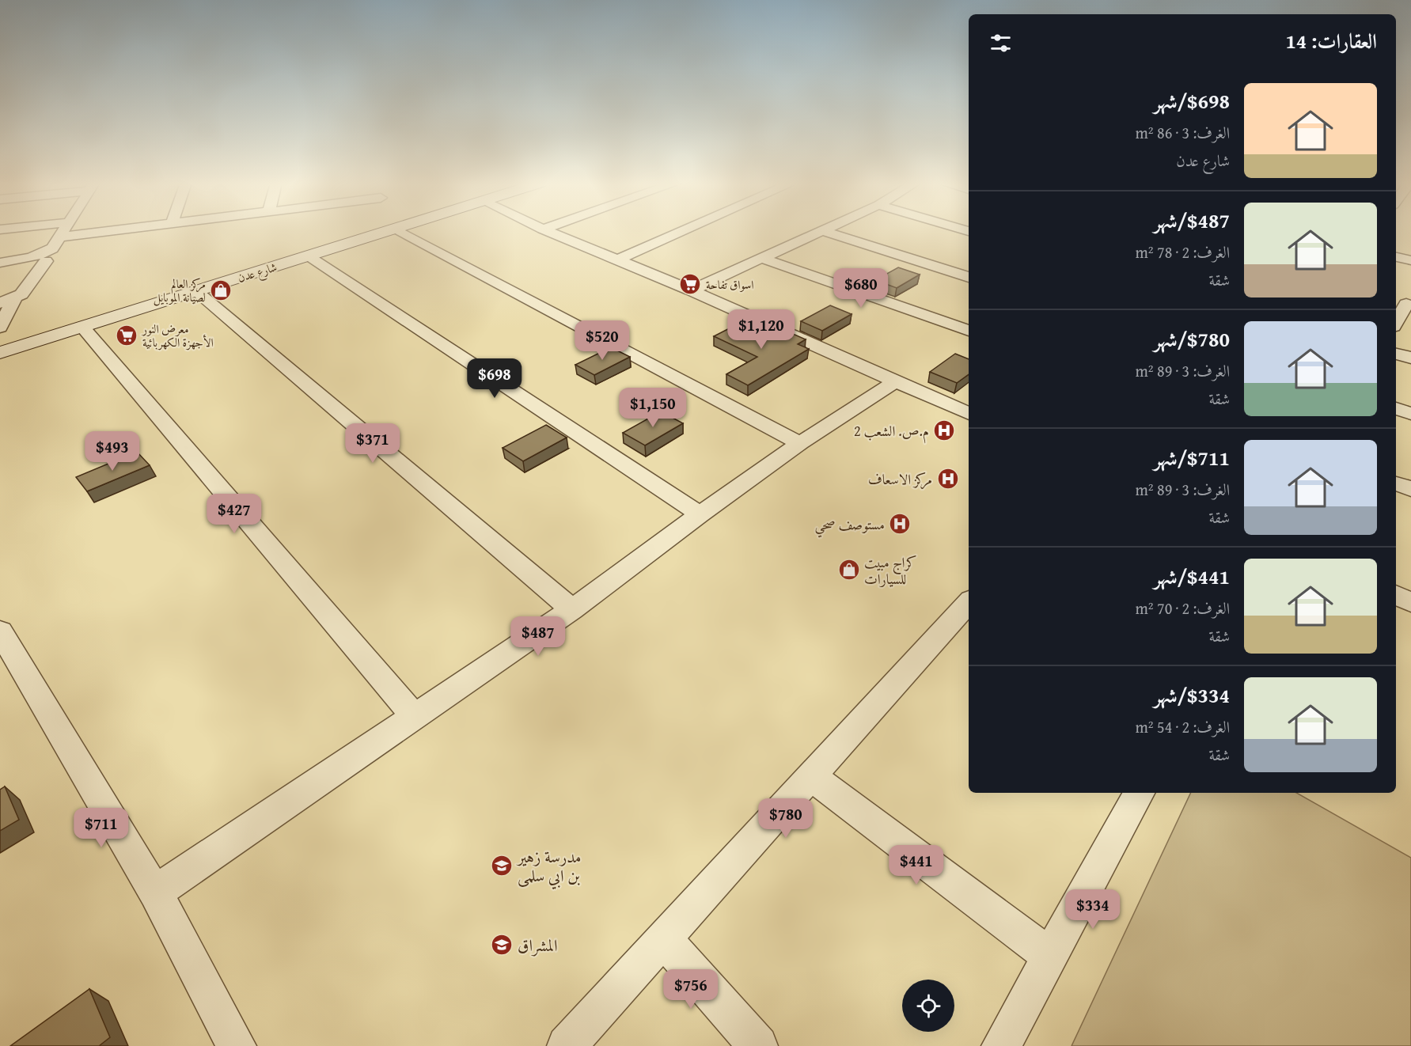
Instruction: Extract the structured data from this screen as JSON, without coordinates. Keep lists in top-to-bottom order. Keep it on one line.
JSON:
{"streets":{"street":["شارع عدن"]},"places":{"supermarket":["اسواق تفاحة","معرض النور الأجهزة الكهربائية"],"shop":["مركز العالم لصيانة الموبايل","كراج مبيت للسيارات"],"hospital":["م.ص. الشعب 2","مركز الاسعاف","مستوصف صحي"],"school or university":["مدرسة زهير بن ابي سلمى","المشراق"]},"page":{"heading":"العقارات: 14","list":[{"name":"$698/شهر","note":"الغرف: 3 · 86 m² · شارع عدن"},{"name":"$487/شهر","note":"الغرف: 2 · 78 m² · شقة"},{"name":"$780/شهر","note":"الغرف: 3 · 89 m² · شقة"},{"name":"$711/شهر","note":"الغرف: 3 · 89 m² · شقة"},{"name":"$441/شهر","note":"الغرف: 2 · 70 m² · شقة"},{"name":"$334/شهر","note":"الغرف: 2 · 54 m² · شقة"}],"price":["$680","$1,120","$520","$698","$1,150","$371","$493","$427","$487","$780","$711","$441","$334","$756"]}}
